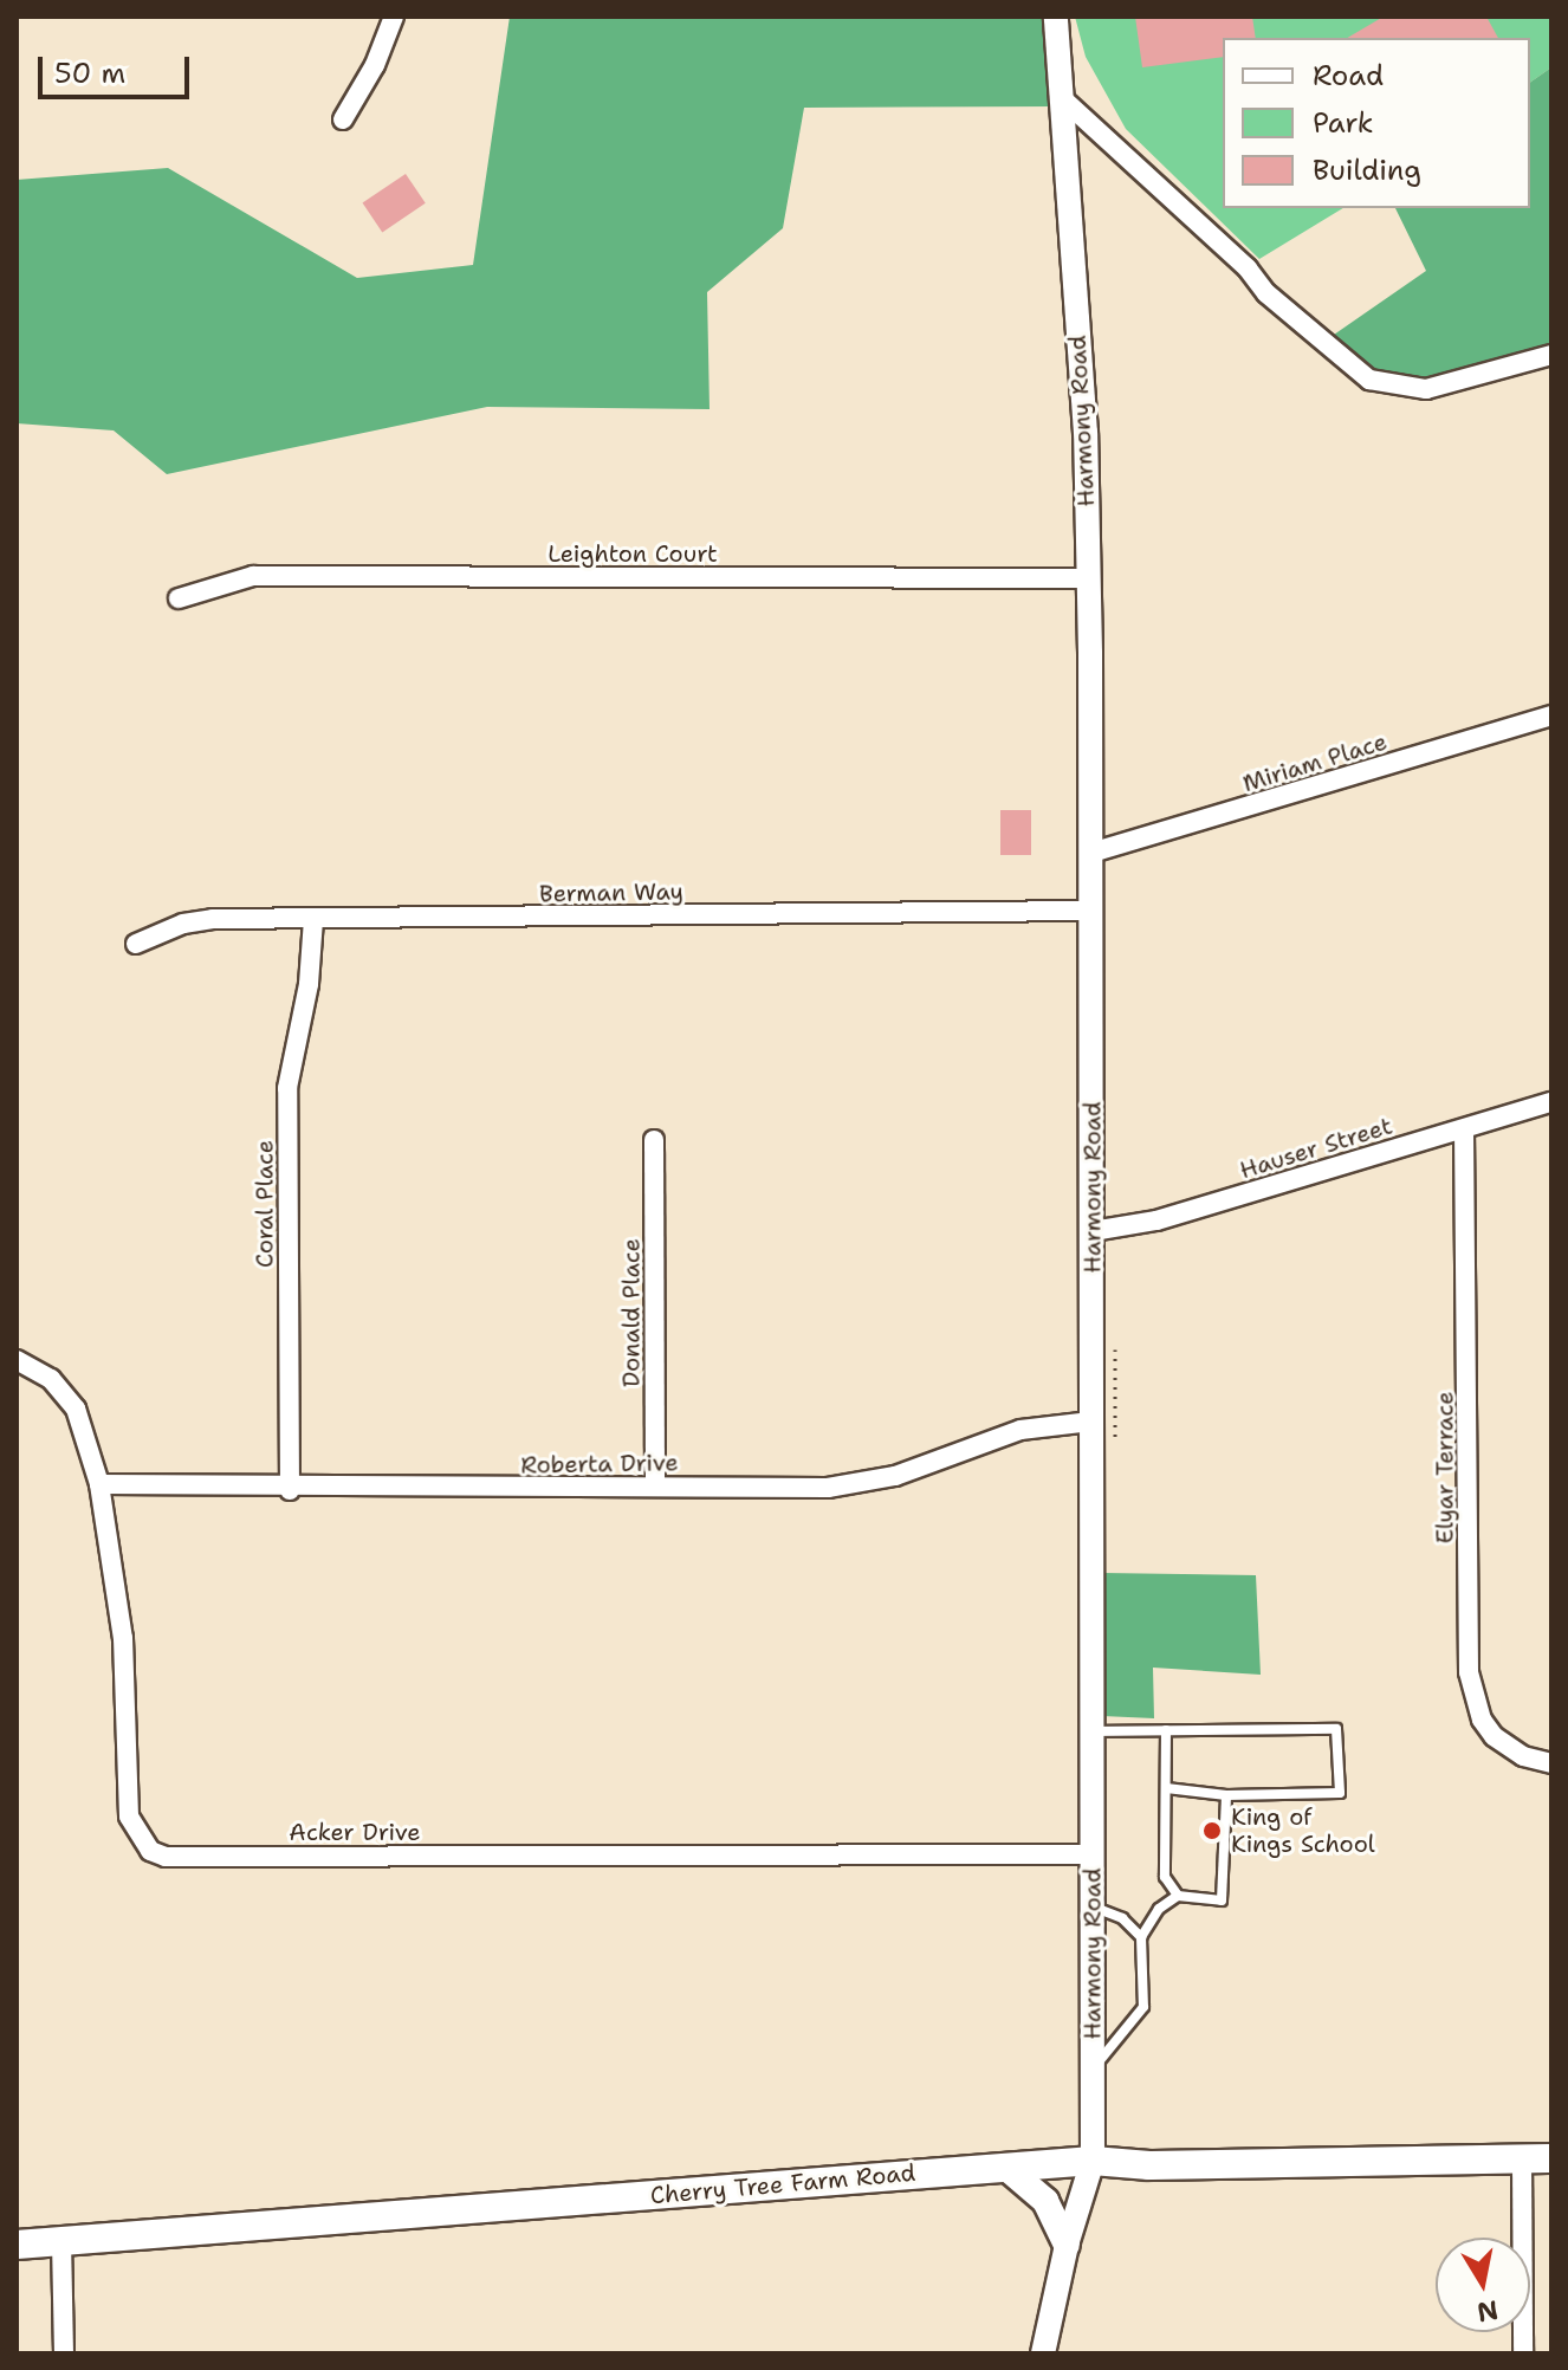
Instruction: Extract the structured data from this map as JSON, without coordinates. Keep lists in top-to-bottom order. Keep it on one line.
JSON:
{"streets":{"main road":["Cherry Tree Farm Road"],"street":["Harmony Road","Leighton Court","Miriam Place","Berman Way","Hauser Street","Coral Place","Donald Place","Roberta Drive","Elyar Terrace","Acker Drive"]},"crossings":[["Harmony Road","Leighton Court"],["Harmony Road","Miriam Place"],["Harmony Road","Berman Way"],["Harmony Road","Hauser Street"],["Harmony Road","Roberta Drive"],["Harmony Road","Acker Drive"],["Harmony Road","Cherry Tree Farm Road"],["Berman Way","Coral Place"],["Hauser Street","Elyar Terrace"],["Coral Place","Roberta Drive"],["Donald Place","Roberta Drive"],["Roberta Drive","Acker Drive"]],"places":["King of Kings School"],"legend":["Road","Park","Building"],"scale_bar":"50 m","north":"bottom"}
